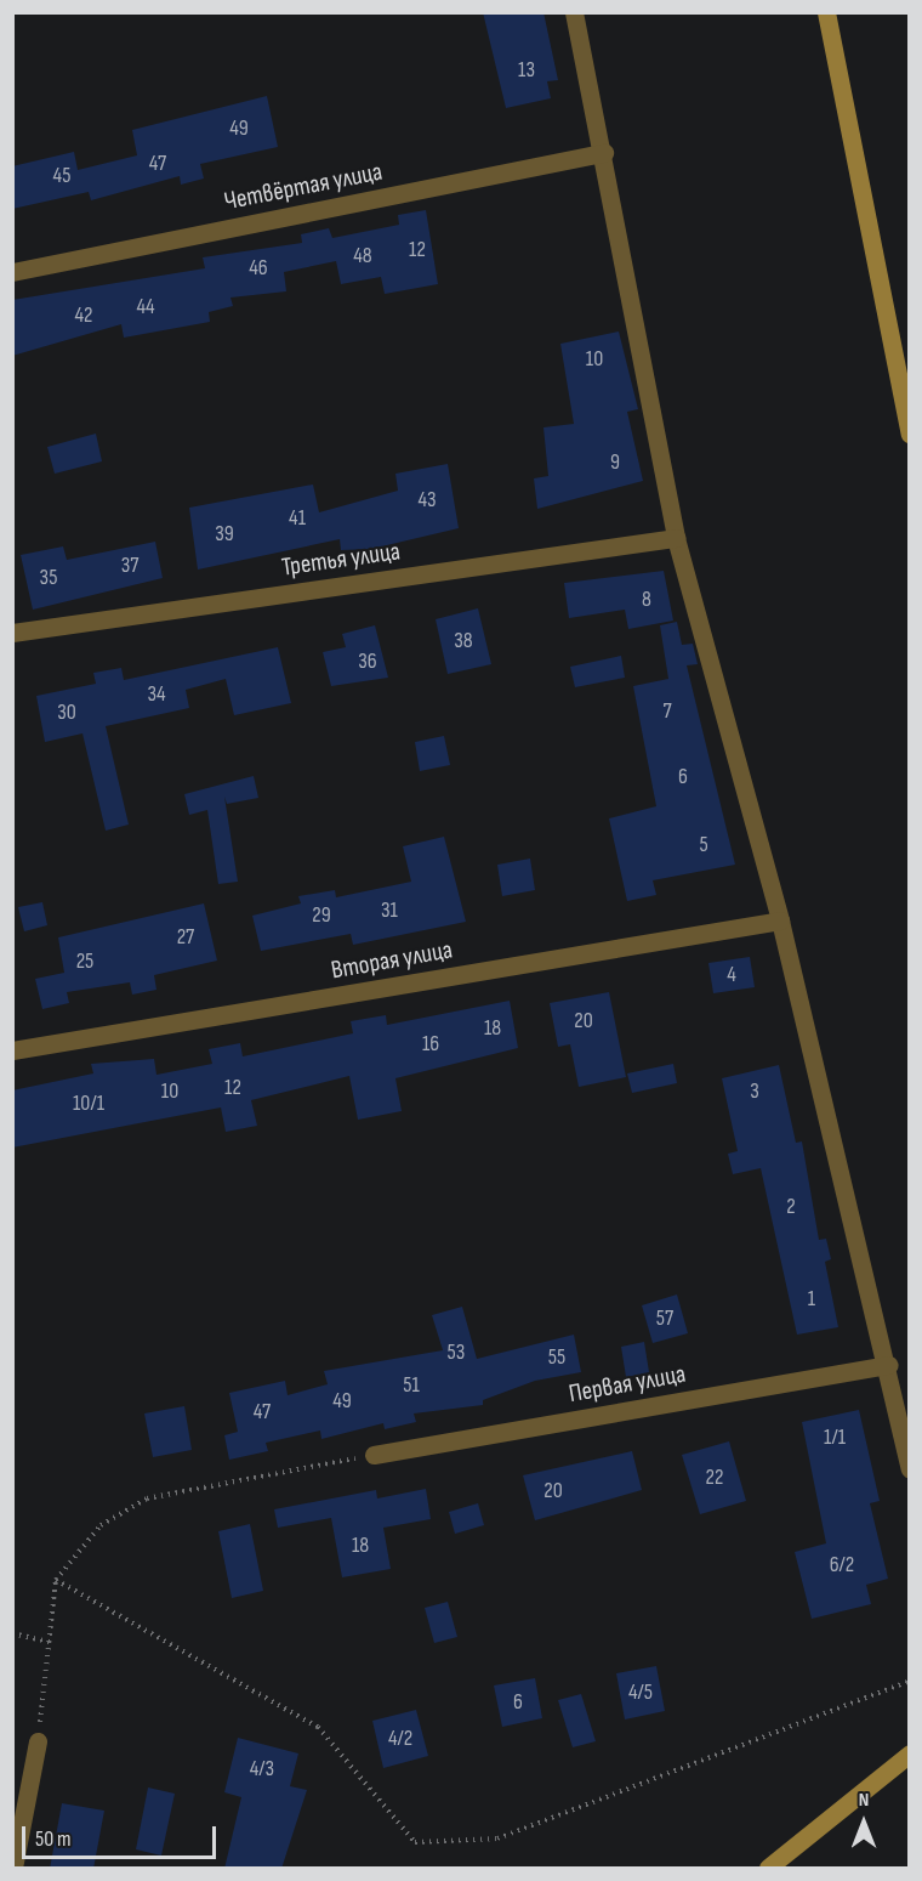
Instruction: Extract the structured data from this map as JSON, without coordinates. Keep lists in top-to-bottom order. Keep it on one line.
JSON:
{"streets":{"street":["Четвёртая улица","Третья улица","Вторая улица","Первая улица"]},"house_numbers":["13","49","47","45","12","48","46","44","42","10","9","43","41","39","37","35","8","38","36","34","7","30","6","5","31","29","27","25","4","20","18","16","12","10","3","10/1","2","1","57","53","55","51","49","47","1/1","22","20","18","6/2","4/5","6","4/2","4/3"],"scale_bar":"50 m","north":"top"}
